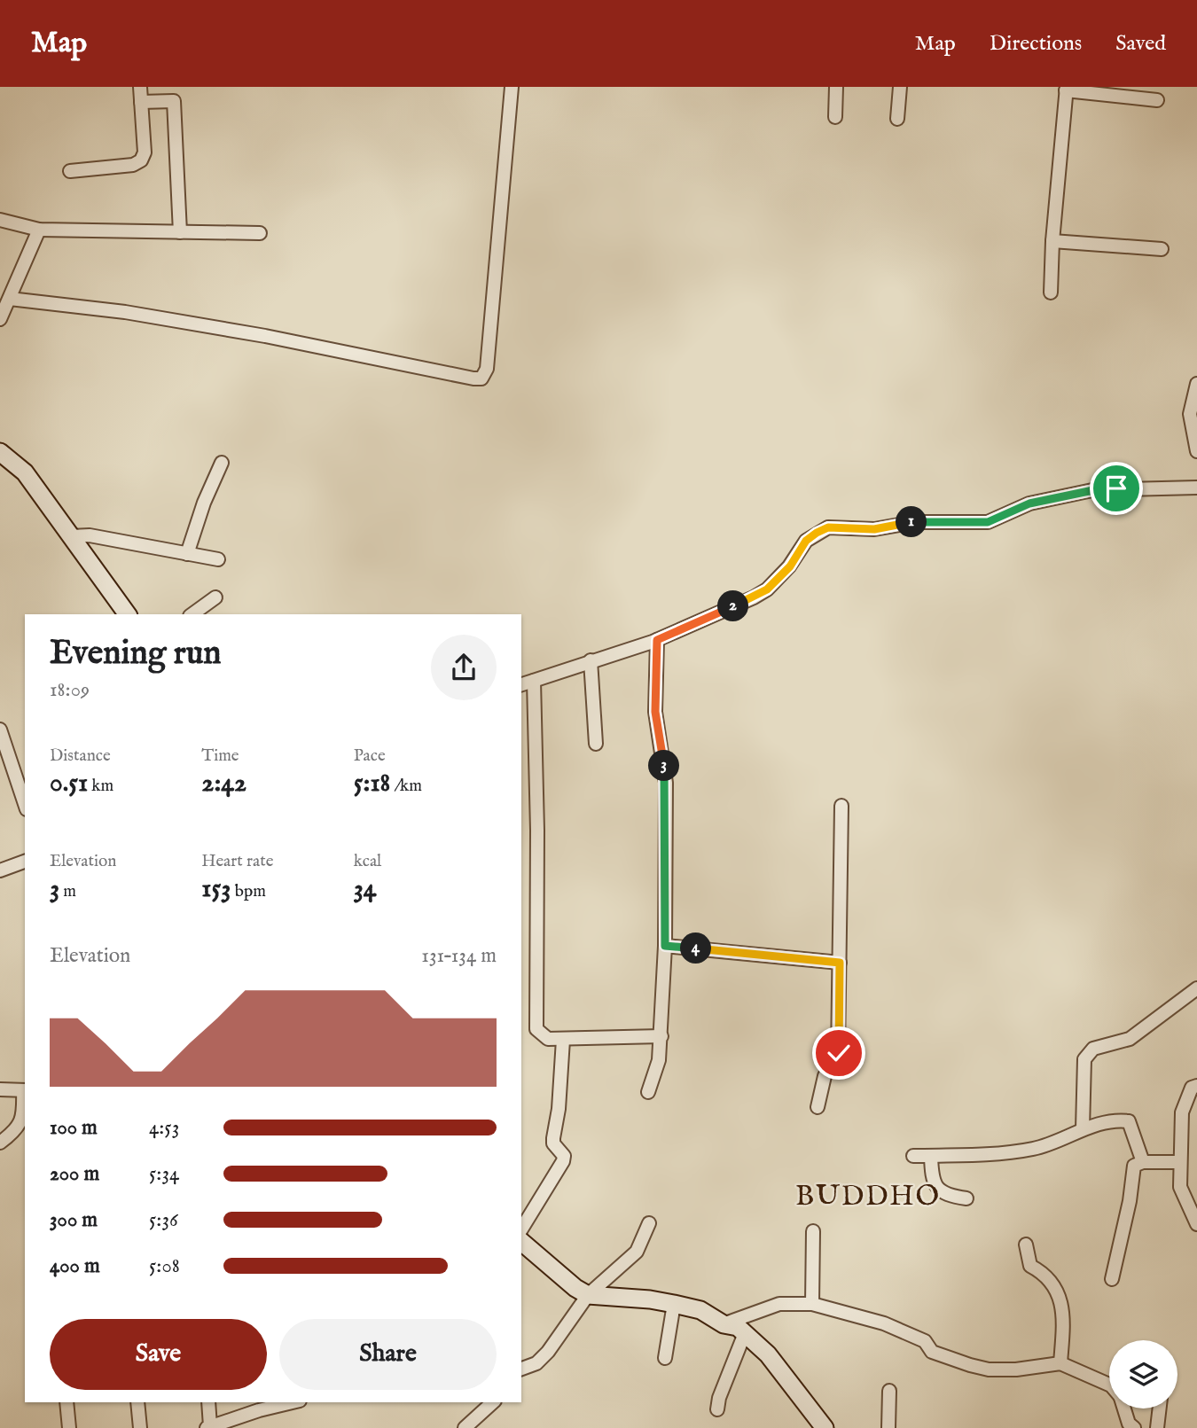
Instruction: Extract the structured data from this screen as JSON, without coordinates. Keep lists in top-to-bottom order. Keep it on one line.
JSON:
{"districts":["BUDDHO"],"page":{"header":"Map","nav":["Map","Directions","Saved"],"pins":["1","2","3","4"],"heading":["Evening run","18:09"],"stats":[["Distance","0.51 km"],["Time","2:42"],["Pace","5:18 /km"],["Elevation","3 m"],["Heart rate","153 bpm"],["kcal","34"]],"chart":["Elevation","131–134 m"],"list":[{"name":"100 m","note":"4:53"},{"name":"200 m","note":"5:34"},{"name":"300 m","note":"5:36"},{"name":"400 m","note":"5:08"}],"buttons":["Save","Share"]}}
